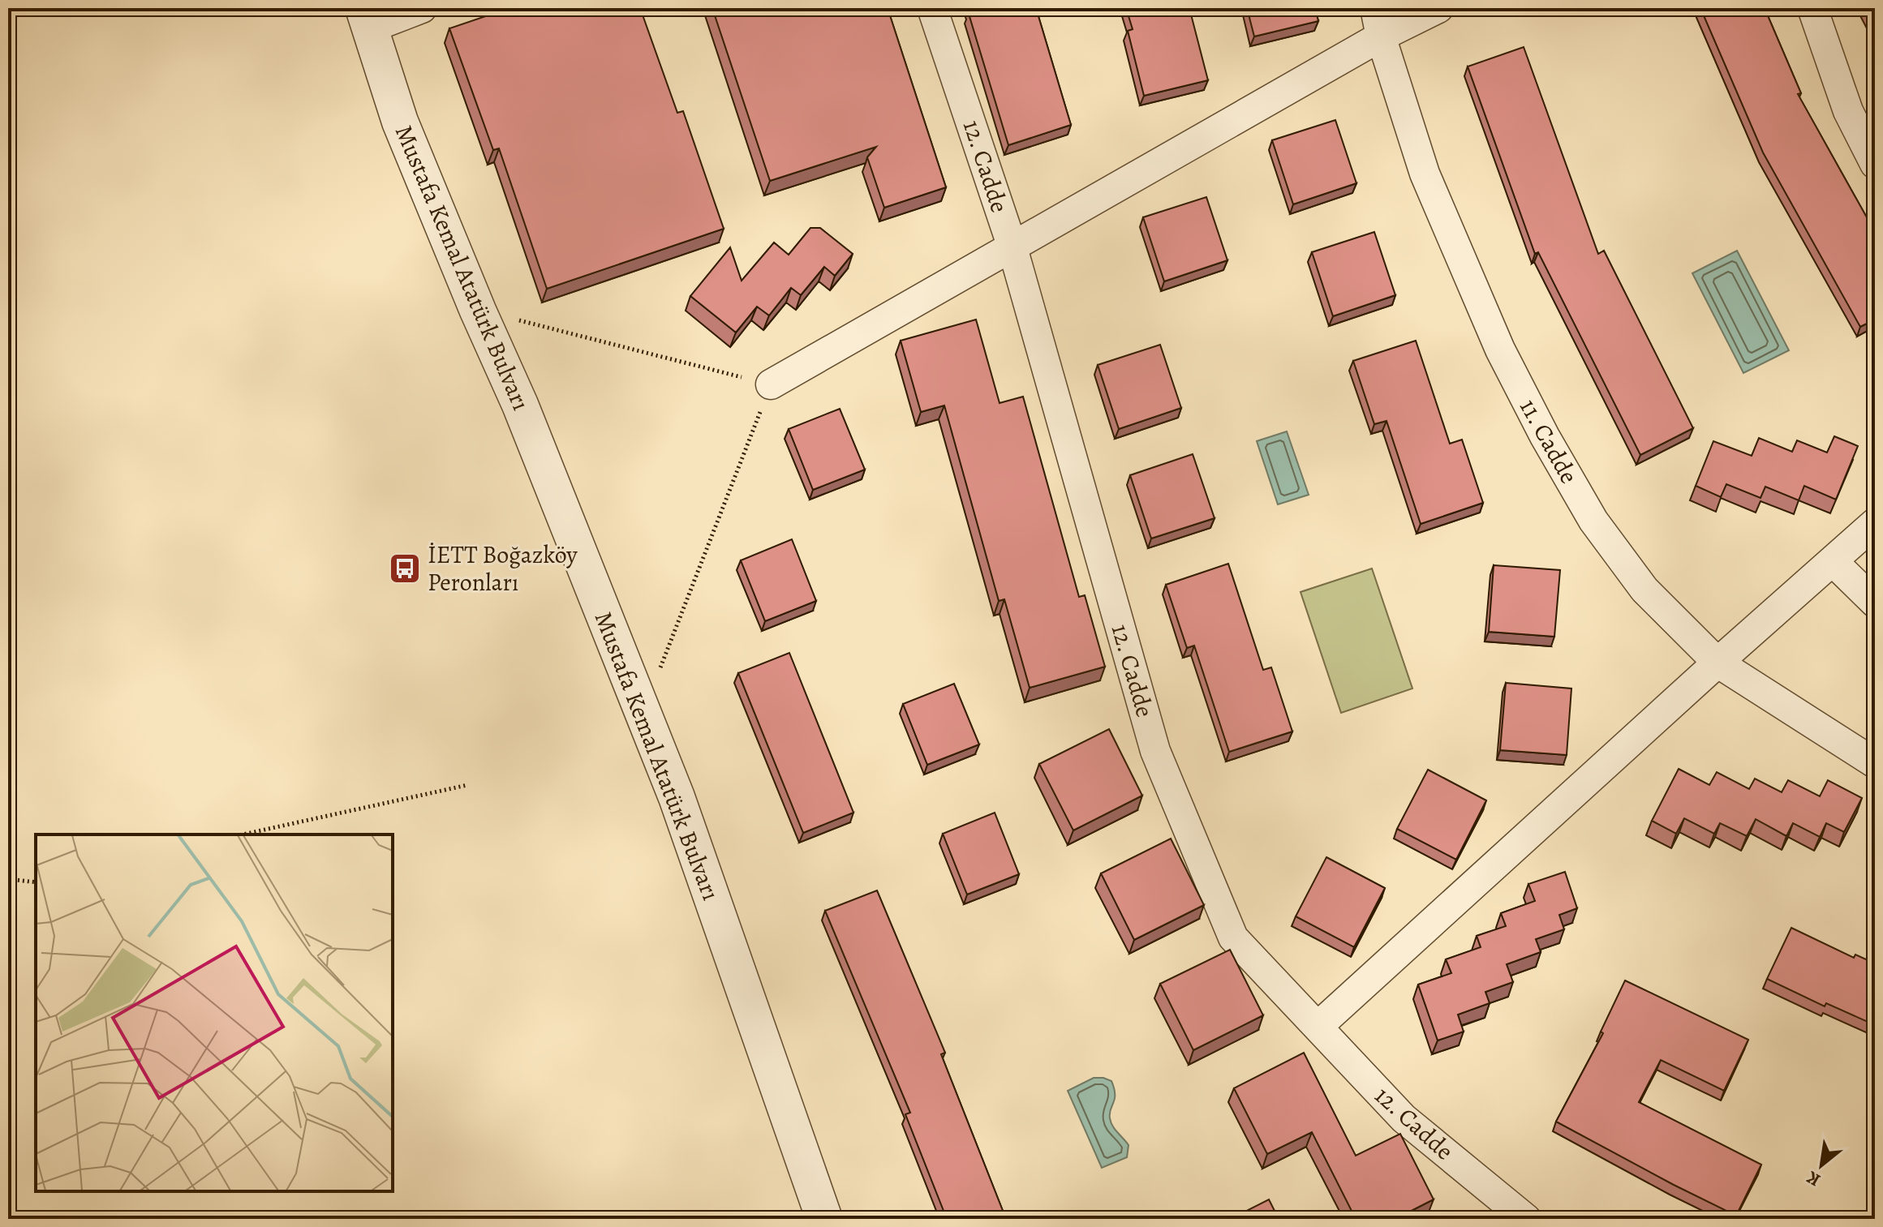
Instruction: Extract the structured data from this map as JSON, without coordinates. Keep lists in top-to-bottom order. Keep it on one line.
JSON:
{"streets":{"street":["12. Cadde","Mustafa Kemal Atatürk Bulvarı","11. Cadde"]},"places":{"bus stop":["İETT Boğazköy Peronları"]},"north":"bottom left"}
